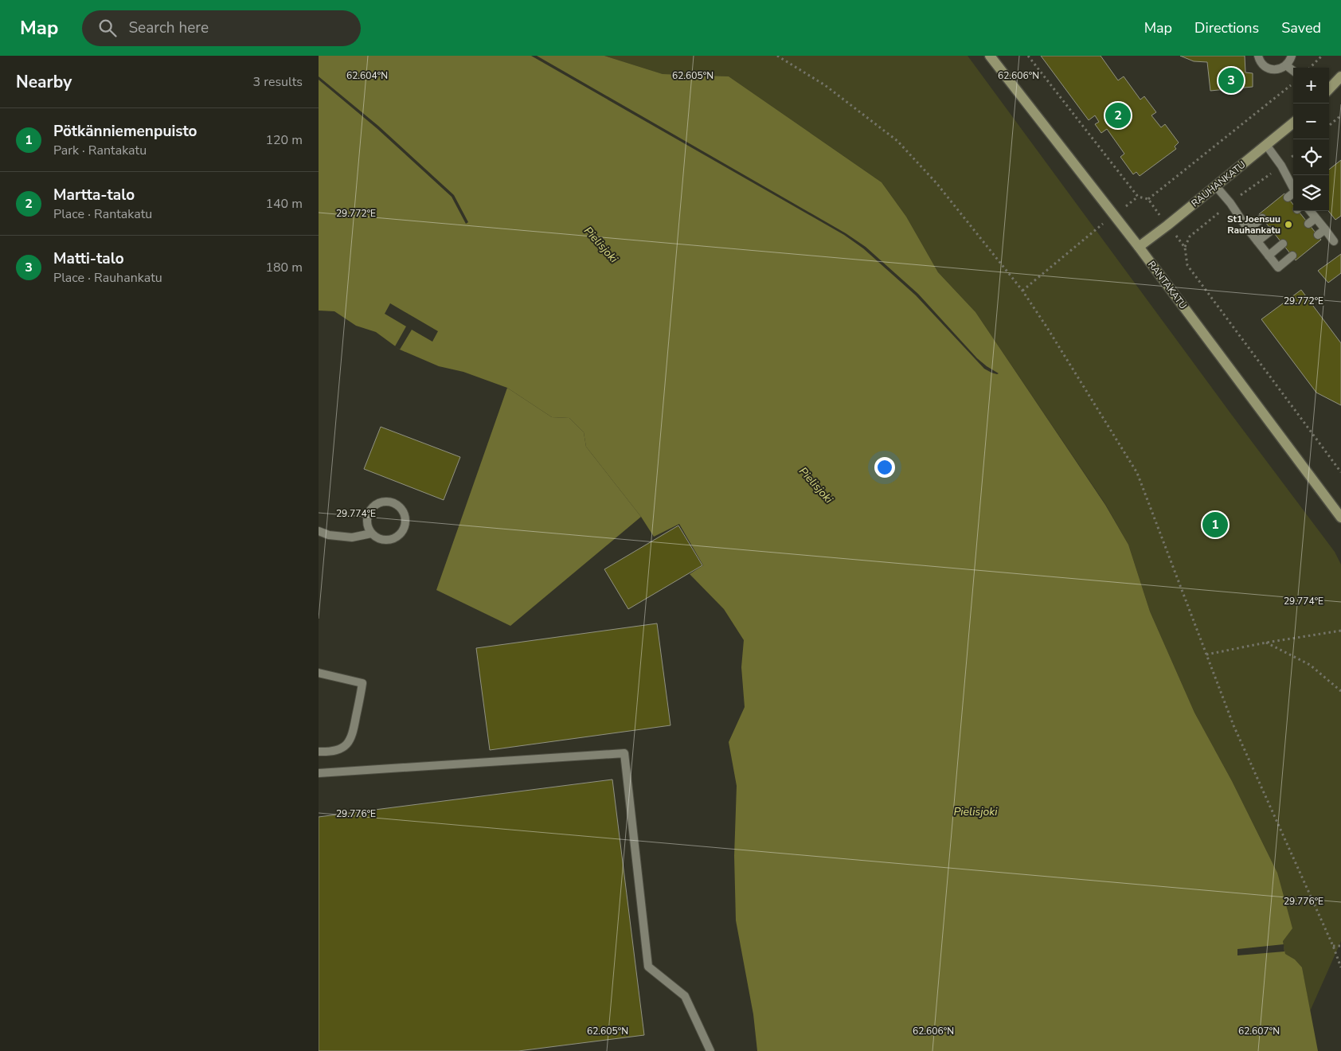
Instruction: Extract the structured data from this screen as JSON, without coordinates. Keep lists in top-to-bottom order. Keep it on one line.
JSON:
{"streets":{"main road":["RAUHANKATU","RANTAKATU"]},"crossings":[["RAUHANKATU","RANTAKATU"]],"water":["Pielisjoki"],"places":["St1 Joensuu Rauhankatu"],"page":{"header":"Map","search":"Search here","nav":["Map","Directions","Saved"],"heading":["Nearby","3 results"],"pins":["3","2","1"],"map_buttons":["+","−"],"list":[{"mark":"1","name":"Pötkänniemenpuisto","note":"Park · Rantakatu","value":"120 m"},{"mark":"2","name":"Martta-talo","note":"Place · Rantakatu","value":"140 m"},{"mark":"3","name":"Matti-talo","note":"Place · Rauhankatu","value":"180 m"}]},"coordinates":["62.605°N","62.606°N","62.604°N","29.772°E","29.774°E","29.776°E","62.607°N"]}
